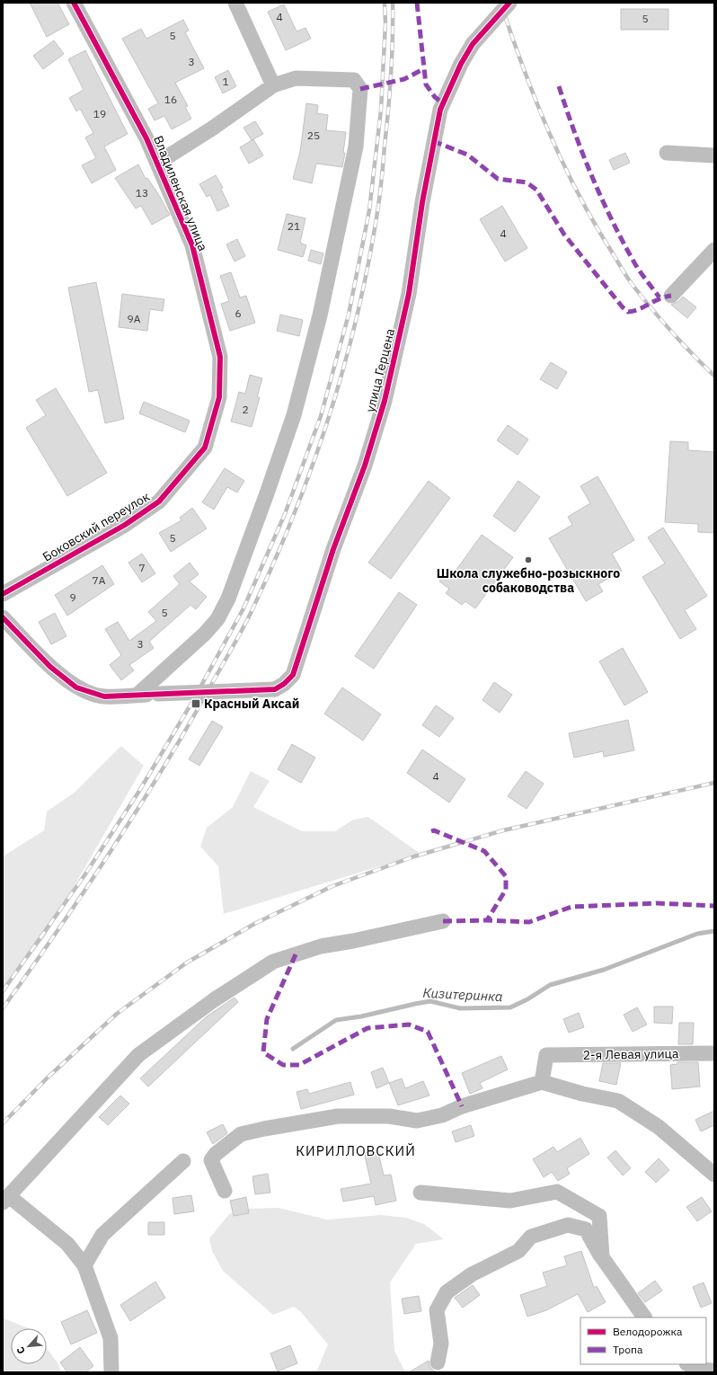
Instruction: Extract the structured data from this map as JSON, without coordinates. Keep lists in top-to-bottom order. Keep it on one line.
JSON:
{"streets":{"street":["Владиленская улица","улица Герцена","Боковский переулок","2-я Левая улица"]},"crossings":[["Владиленская улица","Боковский переулок"]],"districts":["КИРИЛЛОВСКИЙ"],"water":["Кизитеринка"],"places":{"other":["Школа служебно-розыскного собаководства"],"transit":["Красный Аксай"]},"house_numbers":["4","5","5","3","1","16","19","25","13","21","4","6","9А","2","5","7","7А","9","5","3","4"],"legend":["Велодорожка","Тропа"],"north":"bottom left"}
